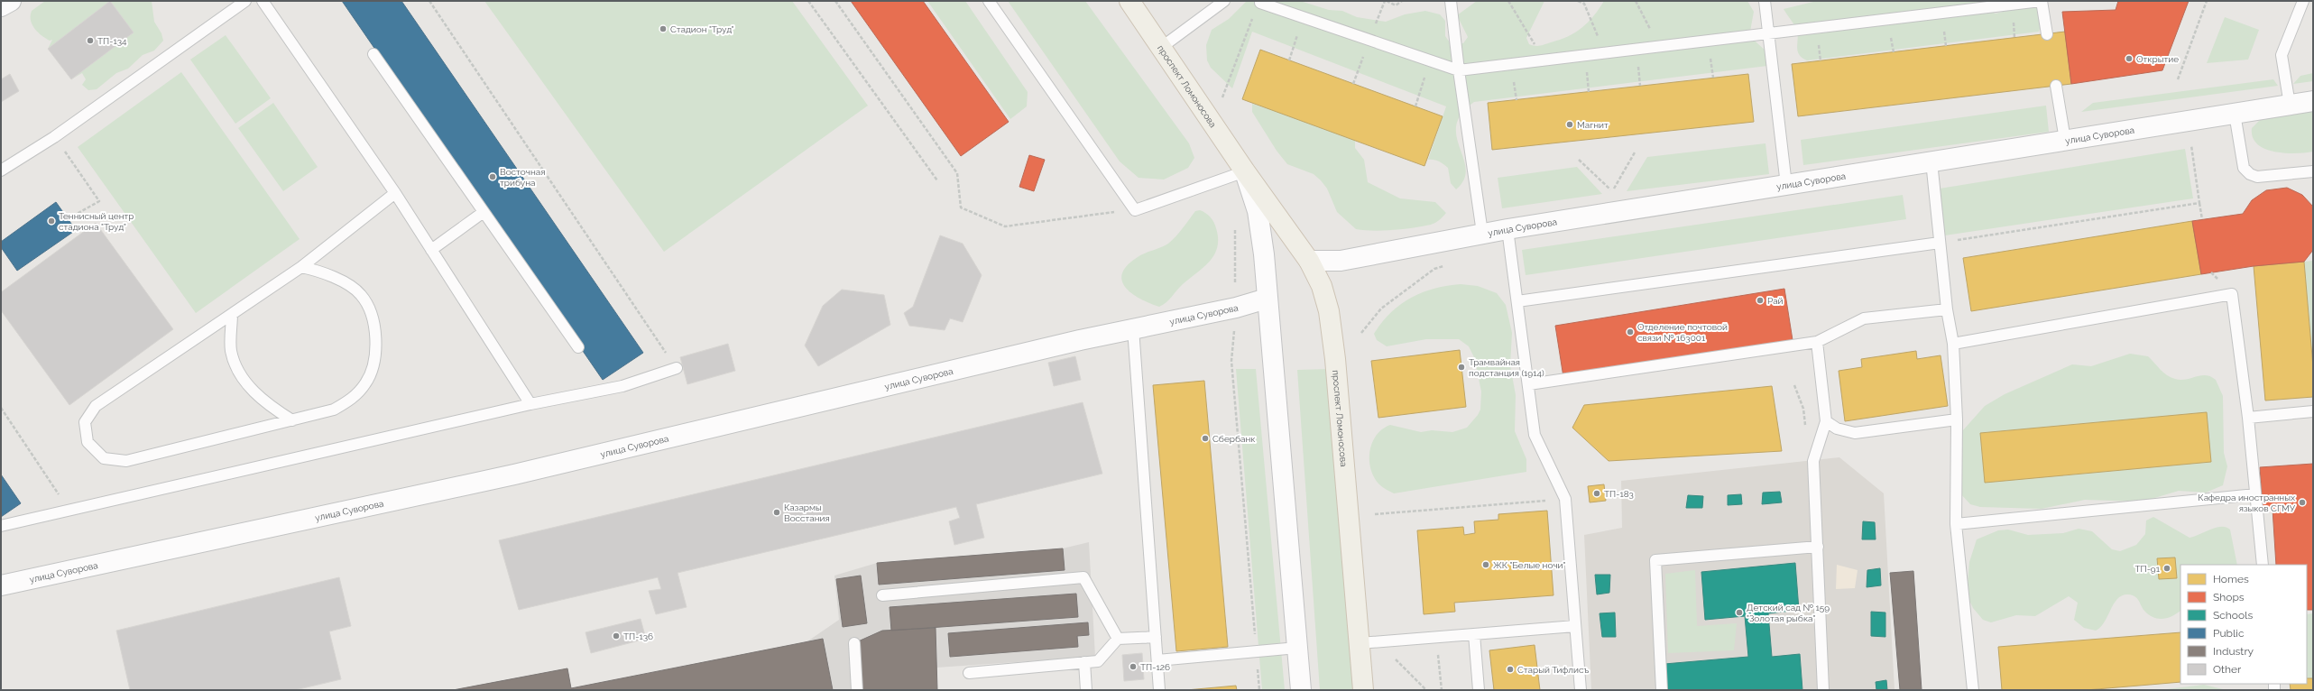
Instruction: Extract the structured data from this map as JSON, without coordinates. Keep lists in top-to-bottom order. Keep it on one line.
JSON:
{"streets":{"main road":["проспект Ломоносова"],"street":["улица Суворова"]},"crossings":[["проспект Ломоносова","улица Суворова"]],"places":["Стадион \"Труд\"","ТП-134","Открытие","Магнит","Восточная трибуна","Теннисный центр стадиона \"Труд\"","Рай","Отделение почтовой связи № 163001","Трамвайная подстанция (1914)","Сбербанк","ТП-183","Кафедра иностранных языков СГМУ","Казармы Восстания","ЖК \"Белые ночи\"","ТП-91","Детский сад № 159 \"Золотая рыбка\"","ТП-136","ТП-126","Старый Тифлисъ"],"legend":["Homes","Shops","Schools","Public","Industry","Other"]}
